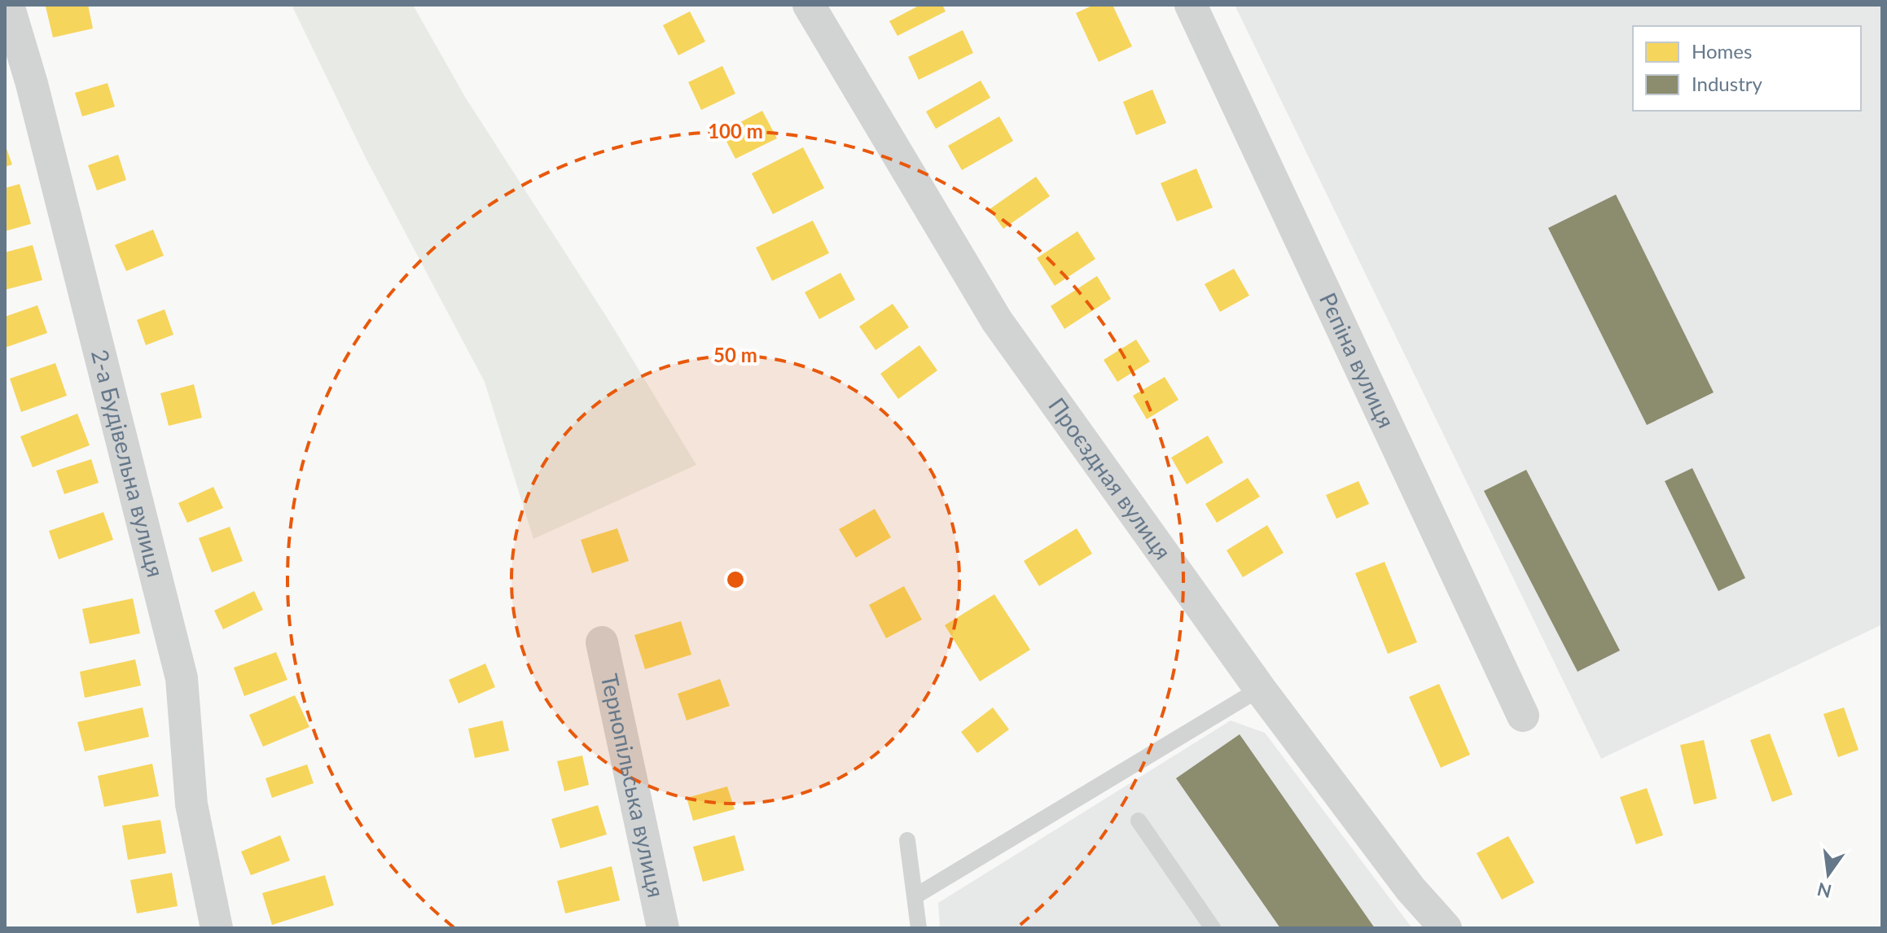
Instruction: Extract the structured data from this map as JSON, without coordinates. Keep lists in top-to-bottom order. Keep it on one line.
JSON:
{"streets":{"street":["Рєпіна вулиця","2-а Будівельна вулиця","Проєздная вулиця","Тернопільська вулиця"]},"legend":["Homes","Industry"],"north":"bottom","rings":["100 m","50 m"]}
